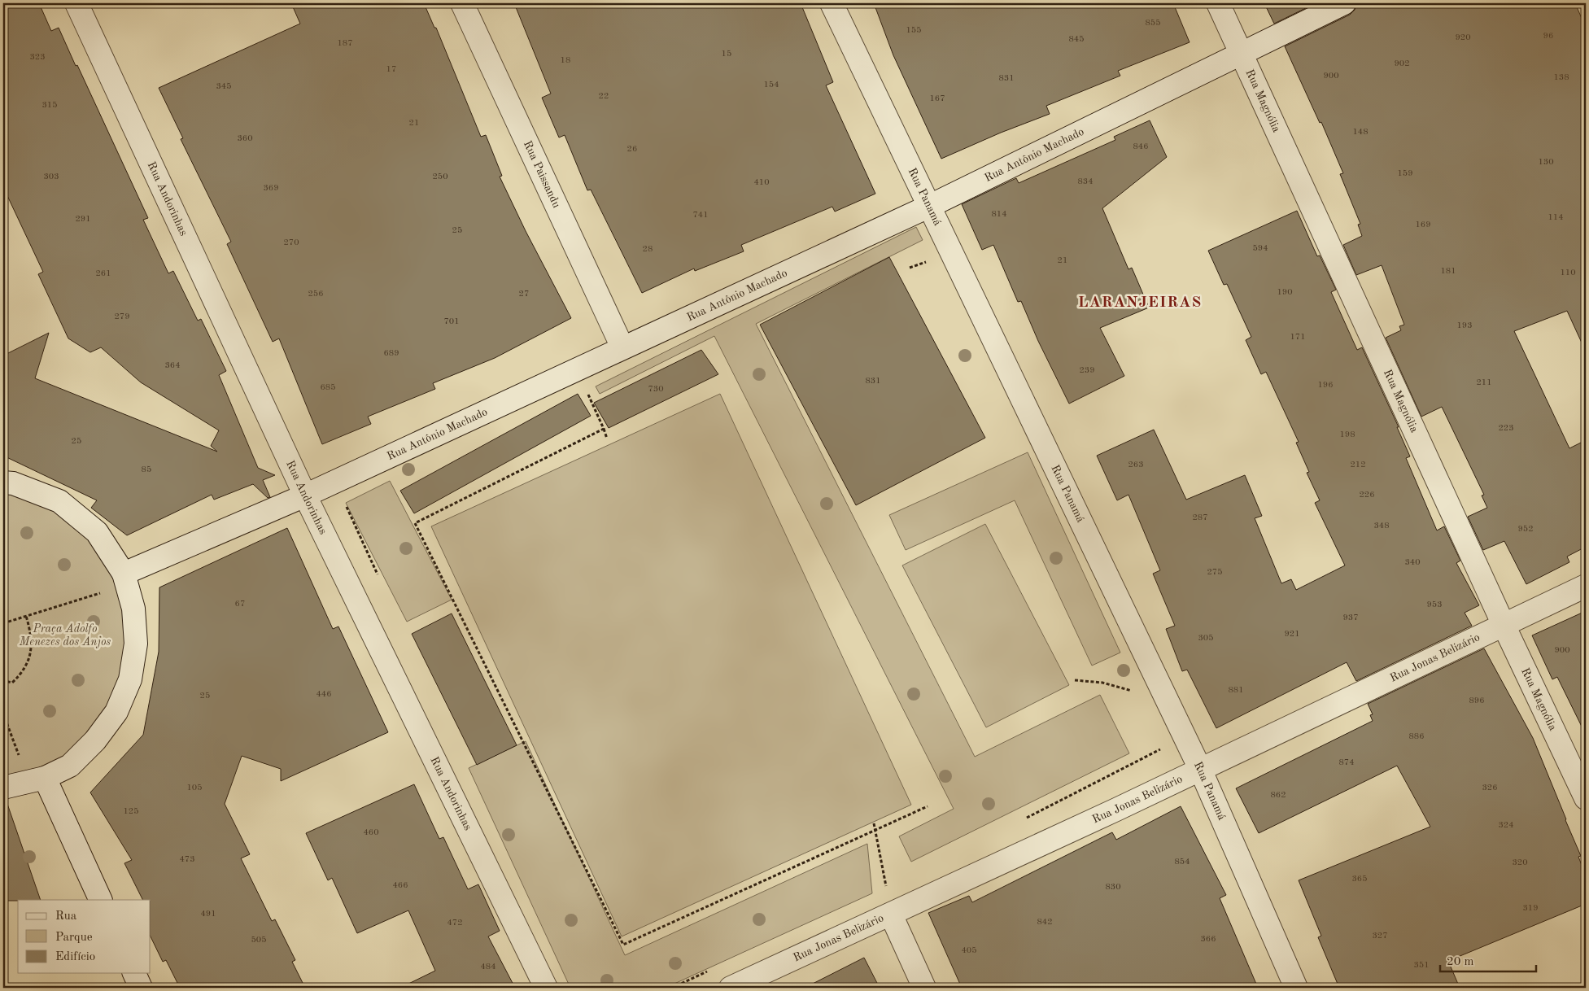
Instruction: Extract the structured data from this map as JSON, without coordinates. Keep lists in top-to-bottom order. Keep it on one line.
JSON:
{"streets":{"street":["Rua Magnólia","Rua Antônio Machado","Rua Paissandu","Rua Panamá","Rua Andorinhas","Rua Jonas Belizário"]},"crossings":[["Rua Magnólia","Rua Antônio Machado"],["Rua Magnólia","Rua Jonas Belizário"],["Rua Antônio Machado","Rua Paissandu"],["Rua Antônio Machado","Rua Panamá"],["Rua Antônio Machado","Rua Andorinhas"],["Rua Panamá","Rua Jonas Belizário"]],"districts":["LARANJEIRAS"],"parks":["Praça Adolfo Menezes dos Anjos"],"house_numbers":["855","155","96","920","845","187","15","323","18","902","17","900","138","831","154","345","22","167","315","21","148","360","846","26","130","159","303","250","834","410","369","814","741","114","291","169","25","270","594","28","21","181","110","261","190","256","27","279","701","193","171","689","364","239","831","211","196","685","730","223","198","25","263","212","85","226","287","348","952","340","275","67","953","937","921","305","900","881","446","25","896","886","874","105","326","862","125","324","460","473","854","320","365","466","830","319","491","842","472","327","366","505","405","351","484"],"legend":["Rua","Parque","Edifício"],"scale_bar":"20 m"}
